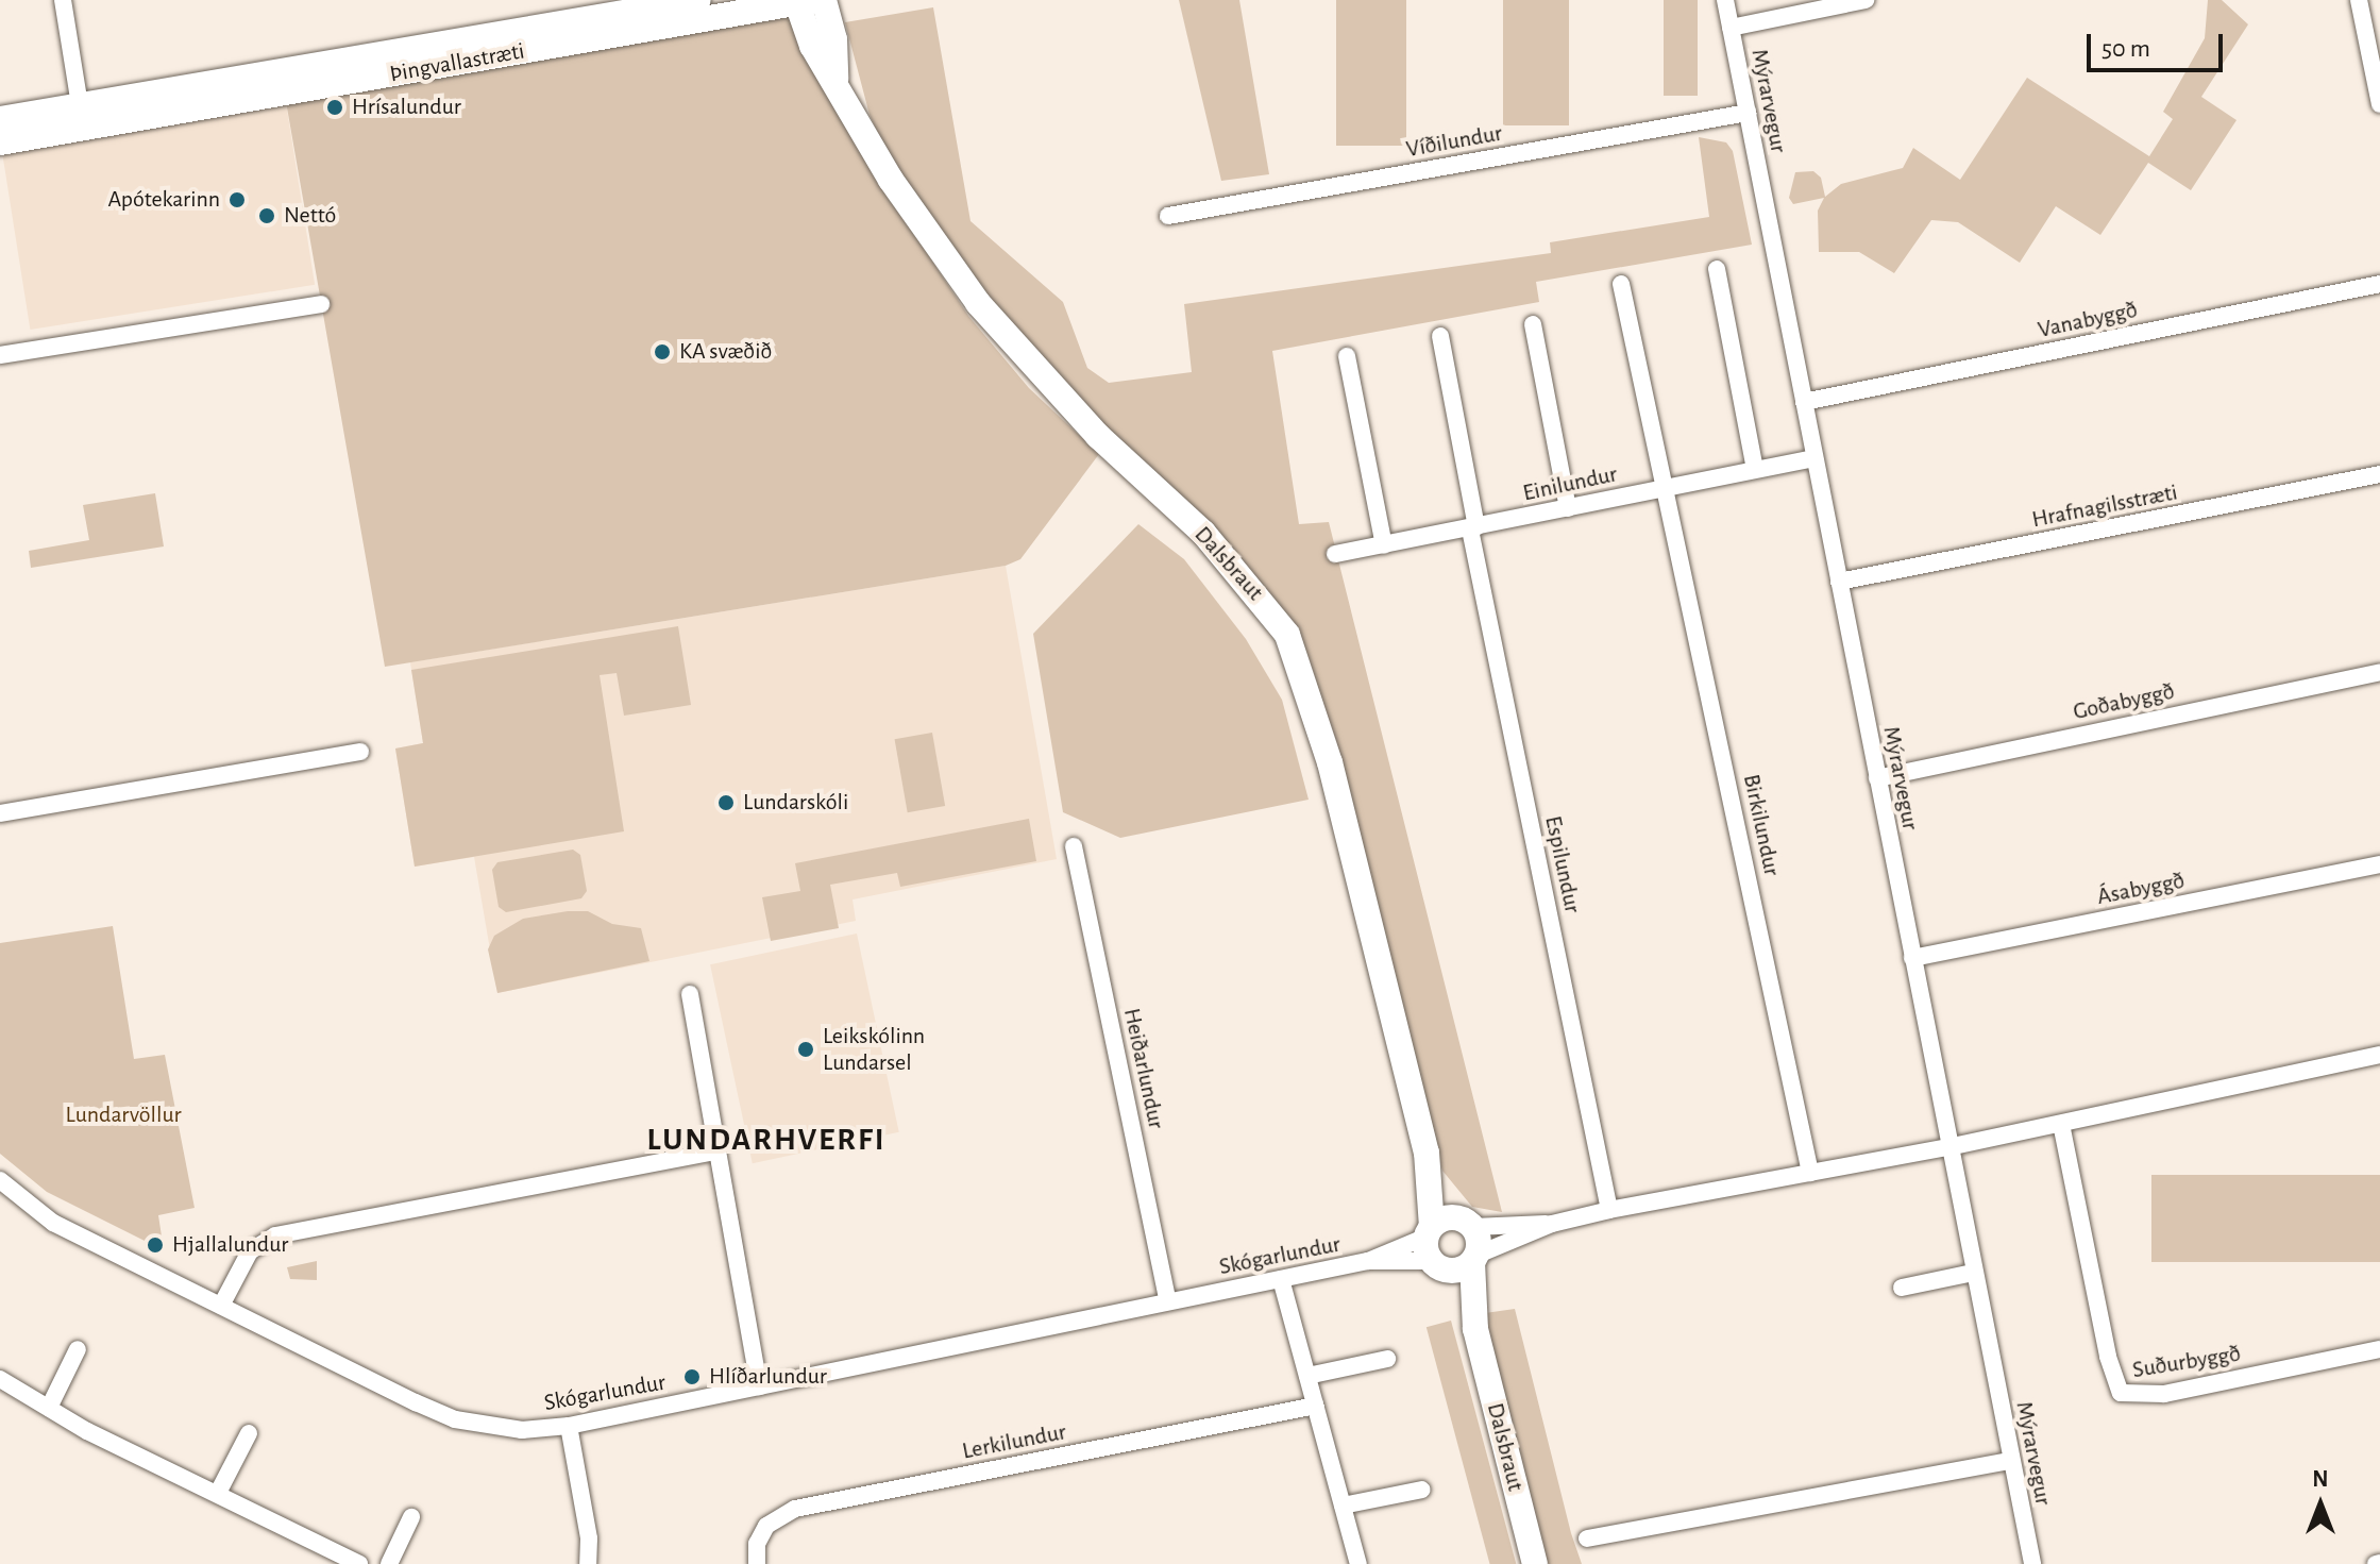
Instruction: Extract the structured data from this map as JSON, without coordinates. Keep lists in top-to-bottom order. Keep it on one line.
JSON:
{"streets":{"street":["Þingvallastræti","Mýrarvegur","Víðilundur","Vanabyggð","Einilundur","Hrafnagilsstræti","Dalsbraut","Goðabyggð","Birkilundur","Espilundur","Ásabyggð","Heiðarlundur","Skógarlundur","Suðurbyggð","Lerkilundur"]},"crossings":[["Þingvallastræti","Dalsbraut"],["Mýrarvegur","Víðilundur"],["Mýrarvegur","Vanabyggð"],["Mýrarvegur","Einilundur"],["Mýrarvegur","Hrafnagilsstræti"],["Mýrarvegur","Goðabyggð"],["Mýrarvegur","Ásabyggð"],["Einilundur","Birkilundur"],["Einilundur","Espilundur"],["Dalsbraut","Skógarlundur"],["Heiðarlundur","Skógarlundur"]],"districts":["LUNDARHVERFI"],"parks":["Lundarvöllur"],"places":["Hrísalundur","Apótekarinn","Nettó","KA svæðið","Lundarskóli","Leikskólinn Lundarsel","Hjallalundur","Hlíðarlundur"],"scale_bar":"50 m","north":"top"}
